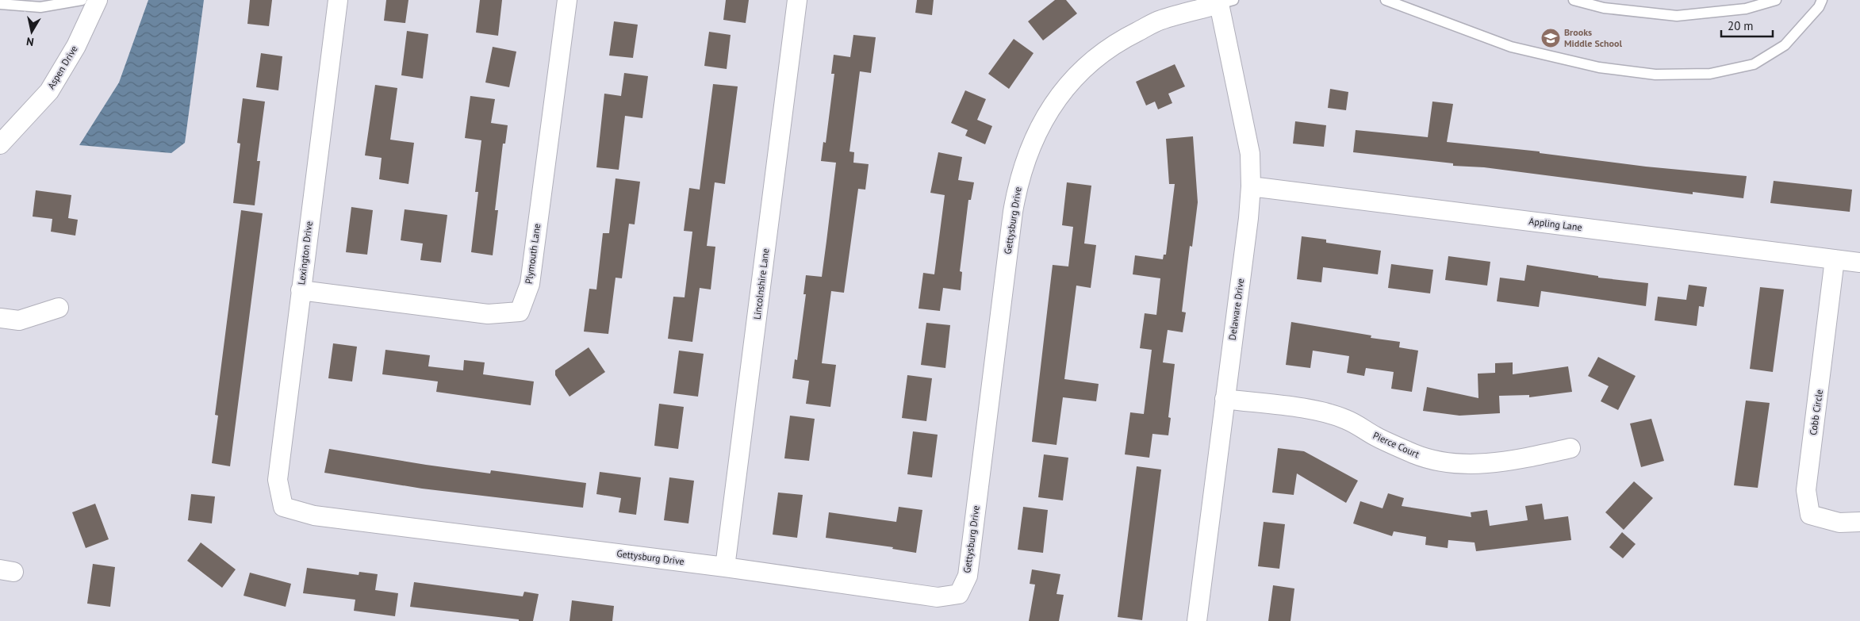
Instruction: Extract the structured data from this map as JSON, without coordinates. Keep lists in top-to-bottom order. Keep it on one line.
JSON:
{"streets":{"street":["Aspen Drive","Gettysburg Drive","Appling Lane","Lexington Drive","Plymouth Lane","Lincolnshire Lane","Delaware Drive","Cobb Circle","Pierce Court"]},"crossings":[["Gettysburg Drive","Lexington Drive"],["Gettysburg Drive","Lincolnshire Lane"],["Gettysburg Drive","Delaware Drive"],["Appling Lane","Delaware Drive"],["Appling Lane","Cobb Circle"],["Lexington Drive","Plymouth Lane"],["Delaware Drive","Pierce Court"]],"places":{"school or university":["Brooks Middle School"]},"scale_bar":"20 m","north":"bottom"}
